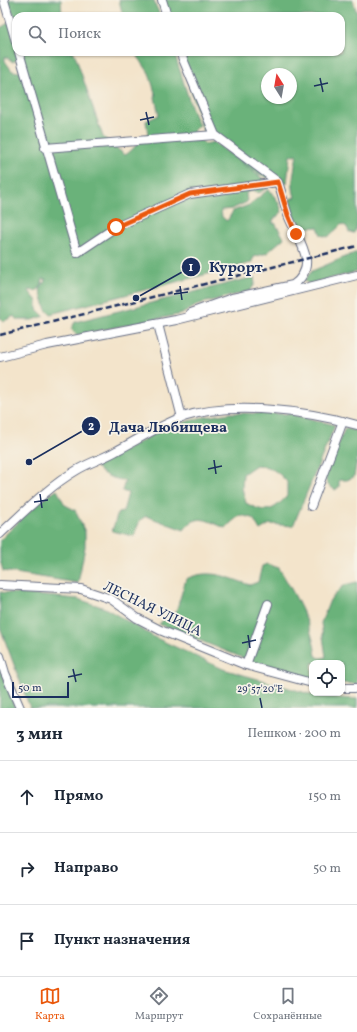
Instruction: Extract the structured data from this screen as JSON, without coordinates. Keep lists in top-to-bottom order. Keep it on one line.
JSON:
{"streets":{"street":["ЛЕСНАЯ УЛИЦА"]},"places":["Курорт","Дача Любищева"],"scale_bar":"50 m","north":"top","page":{"search":"Поиск","scale":"50 m","heading":["3 мин","Пешком · 200 m"],"list":[["Прямо","150 m"],["Направо","50 m"],"Пункт назначения"],"nav":["Карта","Маршрут","Сохранённые"]},"coordinates":["29°57'20\"E"]}
